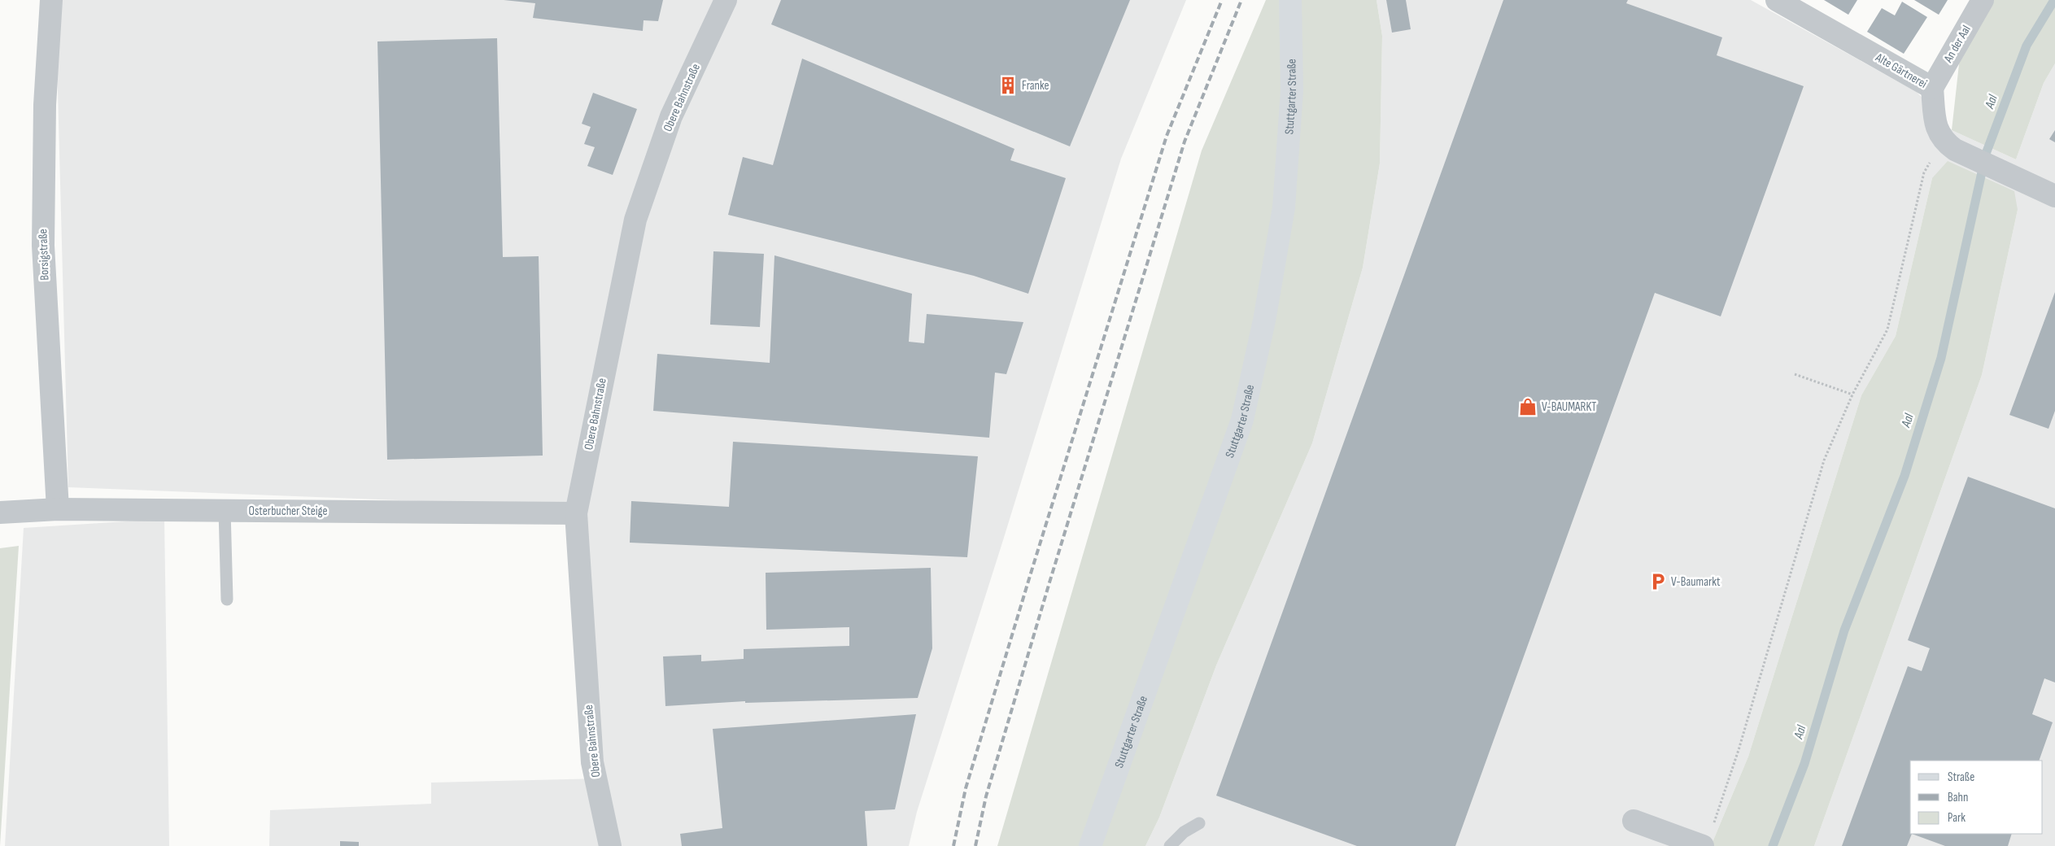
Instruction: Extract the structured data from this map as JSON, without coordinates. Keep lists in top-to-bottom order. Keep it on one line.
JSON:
{"streets":{"main road":["Stuttgarter Straße"],"street":["An der Aal","Alte Gärtnerei","Obere Bahnstraße","Borsigstraße","Osterbucher Steige"]},"crossings":[["An der Aal","Alte Gärtnerei"],["Obere Bahnstraße","Osterbucher Steige"],["Borsigstraße","Osterbucher Steige"]],"water":["Aal"],"places":{"building":["Franke"],"shop":["V-BAUMARKT"],"parking":["V-Baumarkt"]},"legend":["Straße","Bahn","Park"]}
